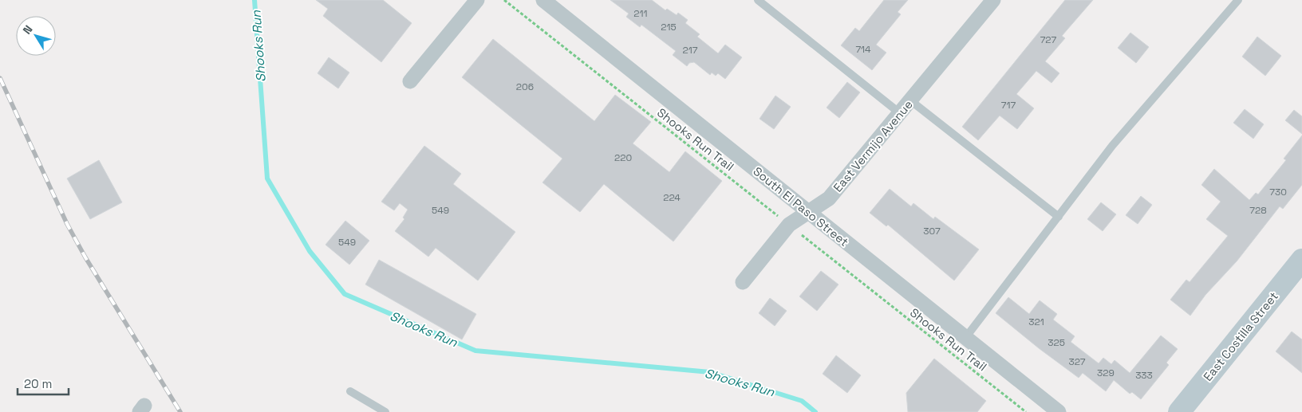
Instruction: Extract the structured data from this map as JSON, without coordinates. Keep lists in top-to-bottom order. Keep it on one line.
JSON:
{"streets":{"street":["East Vermijo Avenue","South El Paso Street","East Costilla Street"],"path":["Shooks Run Trail"]},"crossings":[["Shooks Run Trail","East Vermijo Avenue"],["East Vermijo Avenue","South El Paso Street"]],"water":["Shooks Run"],"house_numbers":["211","215","727","714","217","206","717","220","730","224","549","728","307","549","321","325","327","329","333"],"scale_bar":"20 m","north":"top left"}
